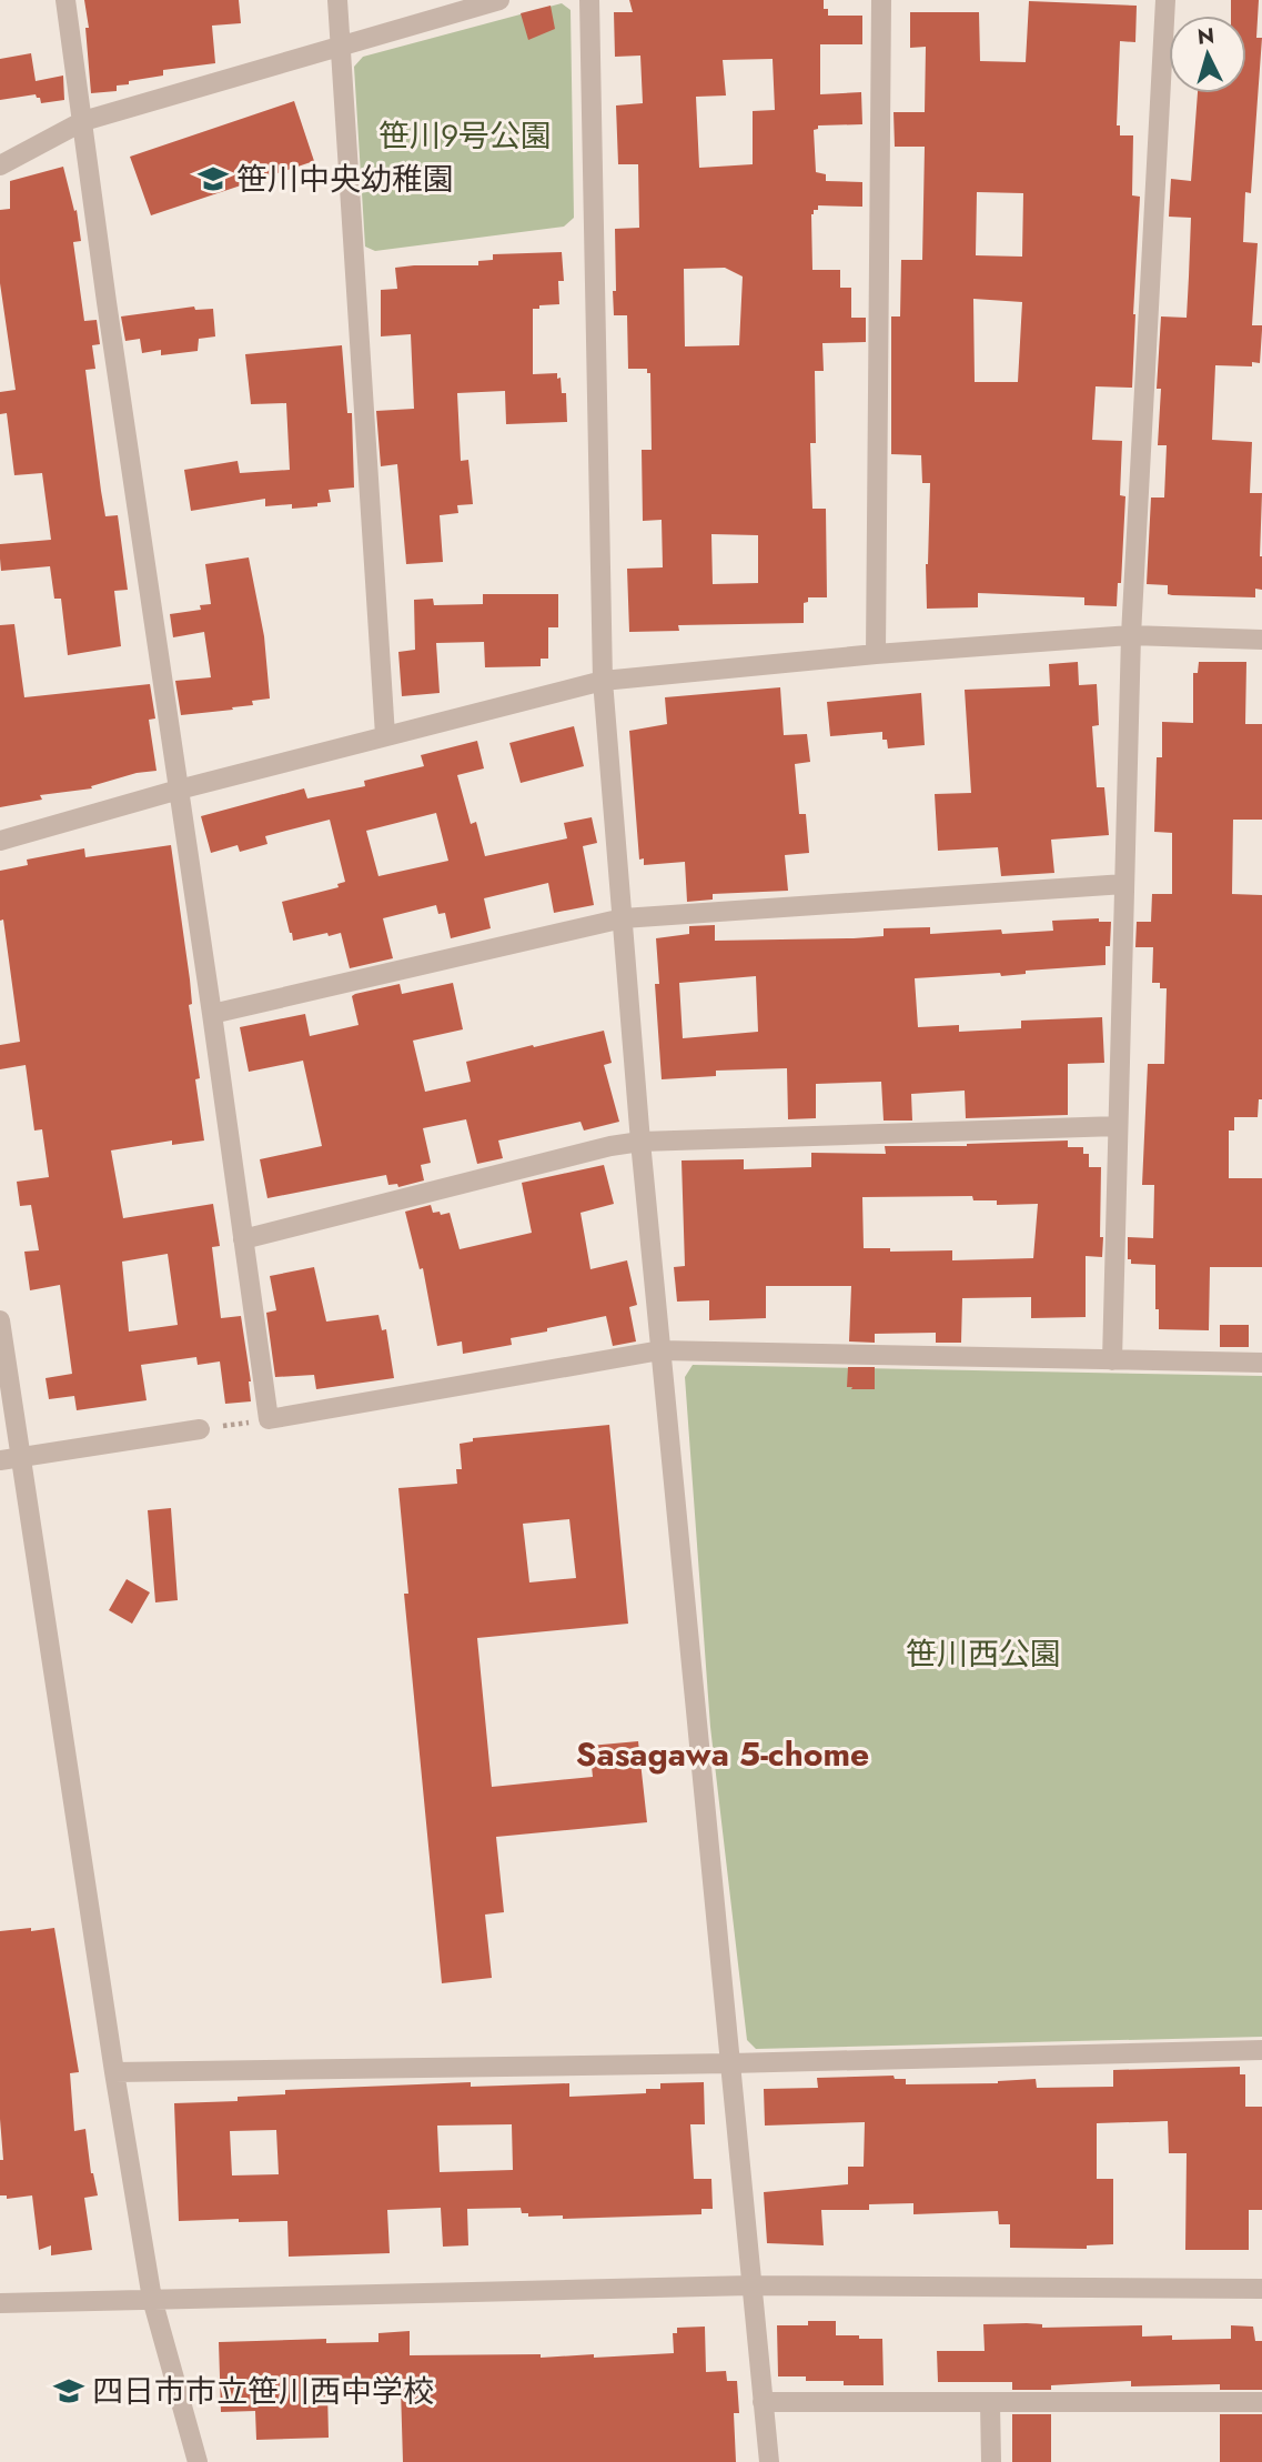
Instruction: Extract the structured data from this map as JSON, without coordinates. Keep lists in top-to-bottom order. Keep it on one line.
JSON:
{"districts":["Sasagawa 5-chome"],"parks":["笹川９号公園","笹川西公園"],"places":{"school or university":["笹川中央幼稚園","四日市市立笹川西中学校"]},"north":"top"}
